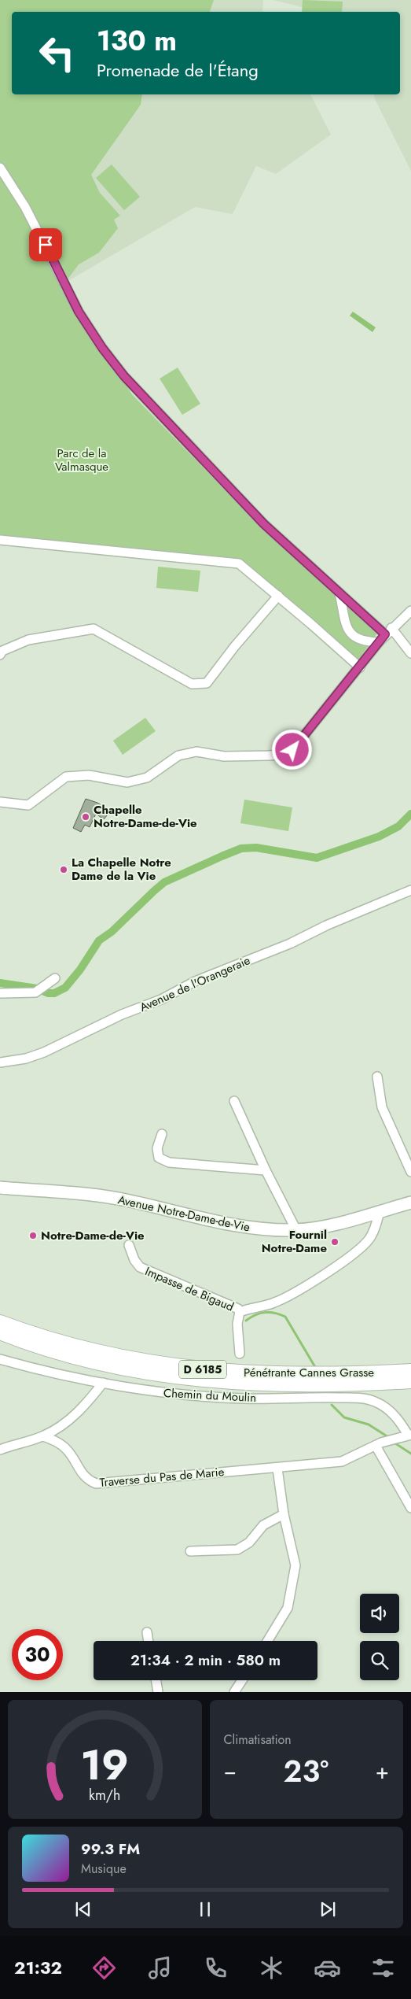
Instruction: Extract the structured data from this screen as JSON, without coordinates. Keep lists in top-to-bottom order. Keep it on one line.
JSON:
{"streets":{"highway":["D 6185","Pénétrante Cannes Grasse"],"main road":["Avenue Notre-Dame-de-Vie"],"street":["Avenue de l'Orangeraie","Impasse de Bigaud","Chemin du Moulin","Traverse du Pas de Marie"]},"crossings":[["Avenue Notre-Dame-de-Vie","Impasse de Bigaud"],["Chemin du Moulin","Traverse du Pas de Marie"]],"parks":["Parc de la Valmasque"],"places":["Chapelle Notre-Dame-de-Vie","La Chapelle Notre Dame de la Vie","Notre-Dame-de-Vie","Fournil Notre-Dame"],"page":{"turn":["130 m","Promenade de l'Étang"],"limit":"30","trip":"21:34 · 2 min · 580 m","tile":"Climatisation","heat":["−","23°","+"],"song":["99.3 FM","Musique"],"tabs":"21:32","gauge":["19","km/h"]}}
